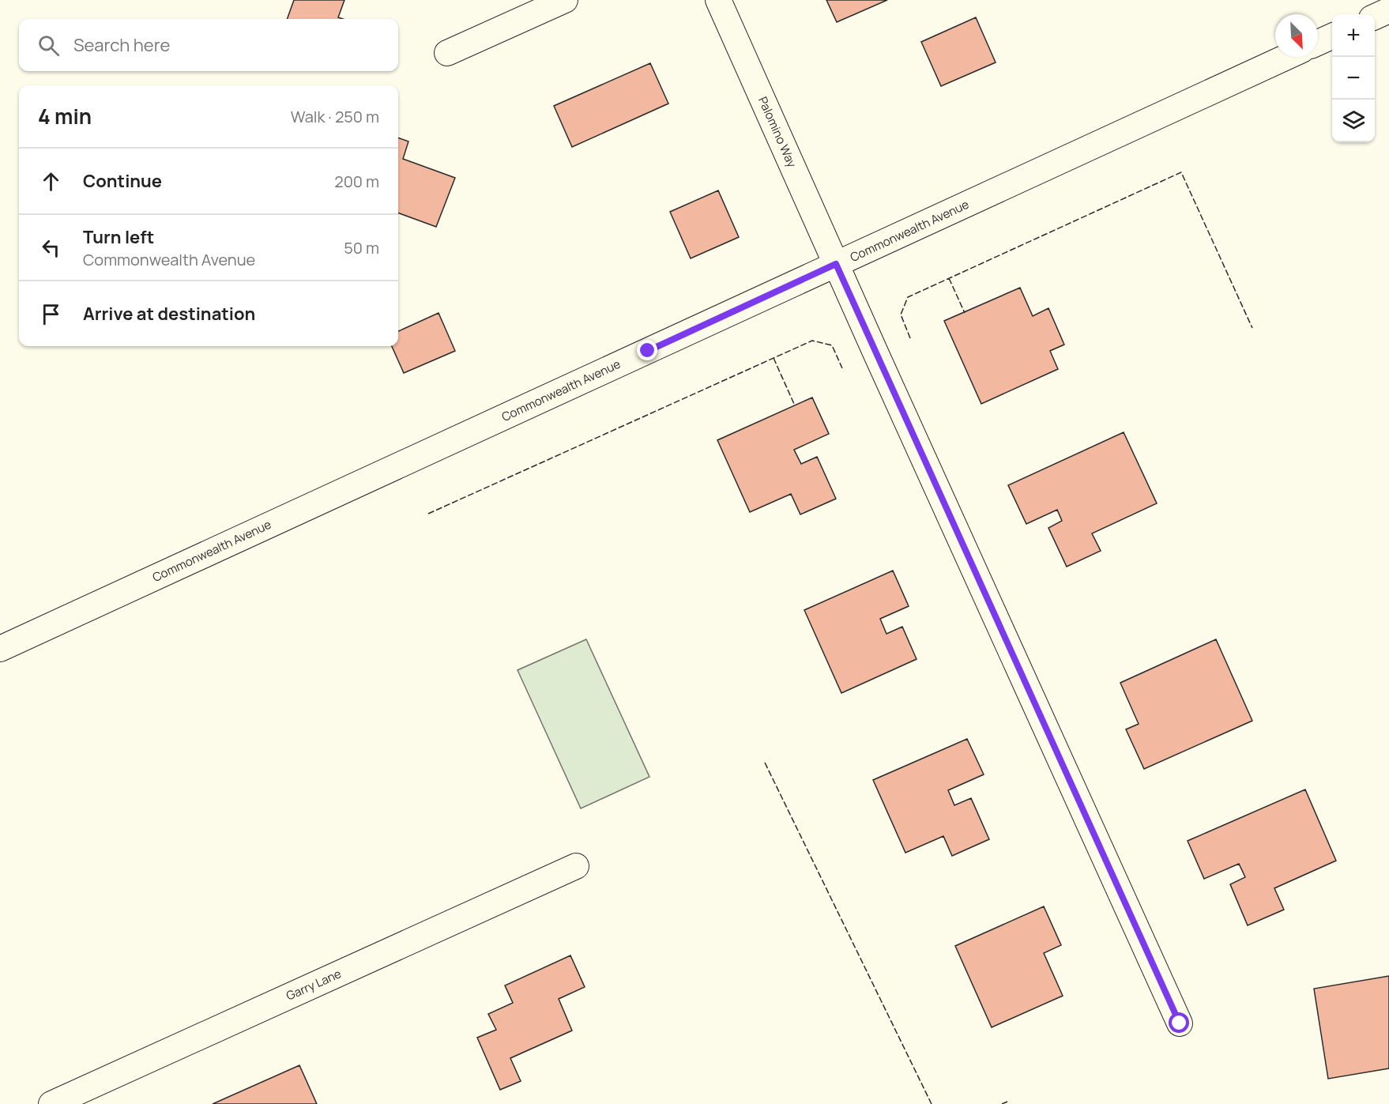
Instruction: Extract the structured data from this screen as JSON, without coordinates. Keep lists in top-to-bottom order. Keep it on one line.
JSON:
{"streets":{"street":["Palomino Way","Commonwealth Avenue","Garry Lane"]},"crossings":[["Palomino Way","Commonwealth Avenue"]],"north":"bottom right","page":{"map_buttons":["+","−"],"search":"Search here","heading":["4 min","Walk · 250 m"],"list":[["Continue","200 m"],["Turn left","Commonwealth Avenue","50 m"],"Arrive at destination"]}}
